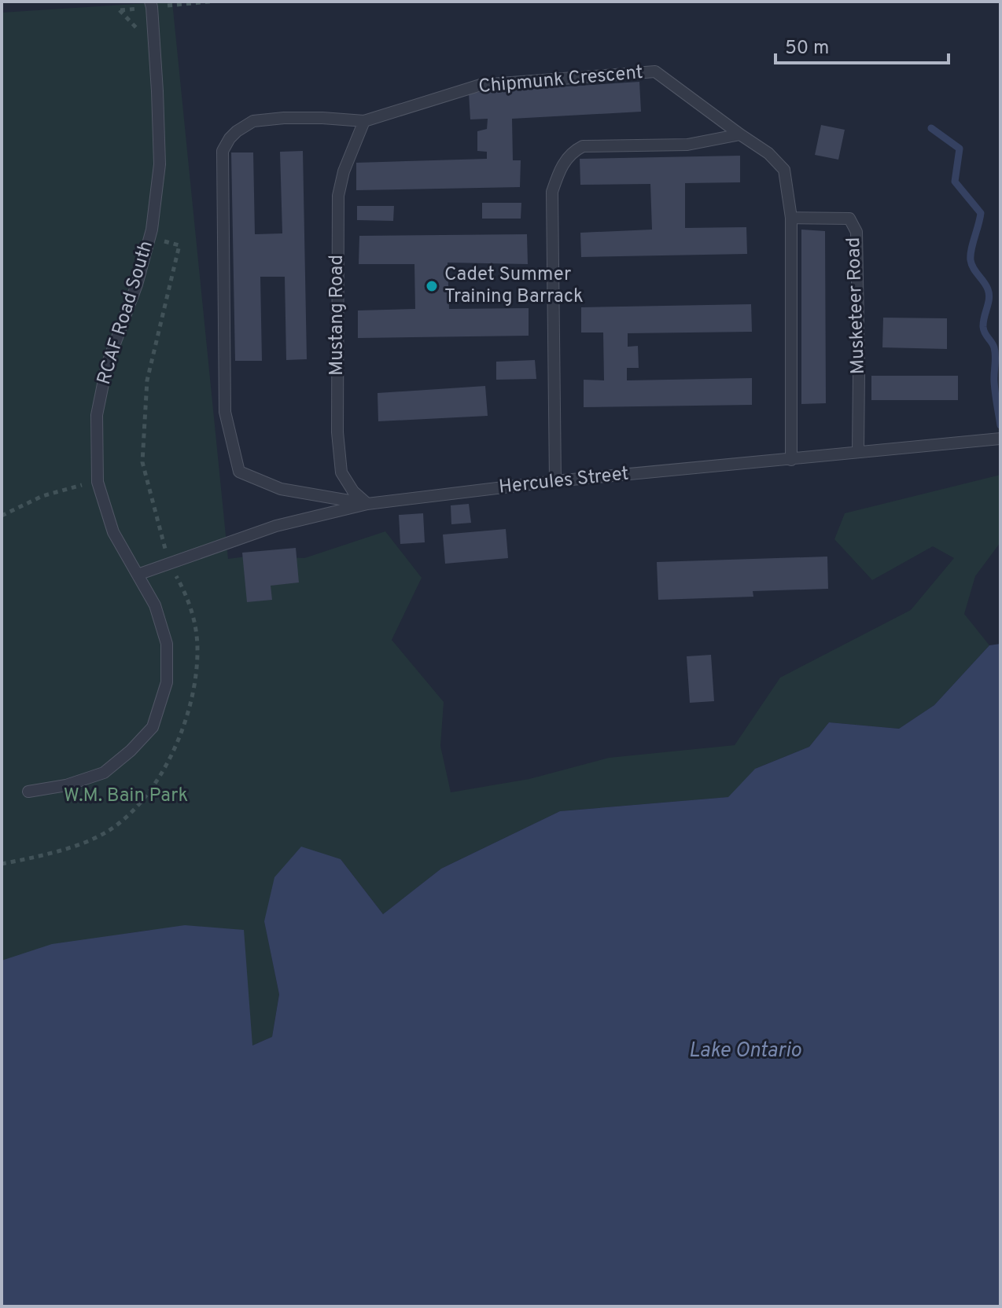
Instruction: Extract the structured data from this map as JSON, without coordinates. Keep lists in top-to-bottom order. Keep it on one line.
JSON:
{"streets":{"lane":["Chipmunk Crescent","Musketeer Road","RCAF Road South","Mustang Road","Hercules Street"]},"crossings":[["Chipmunk Crescent","Musketeer Road"],["Chipmunk Crescent","Mustang Road"],["Chipmunk Crescent","Hercules Street"],["Musketeer Road","Hercules Street"],["RCAF Road South","Hercules Street"],["Mustang Road","Hercules Street"]],"water":["Lake Ontario"],"parks":["W.M. Bain Park"],"places":["Cadet Summer Training Barrack"],"scale_bar":"50 m"}
